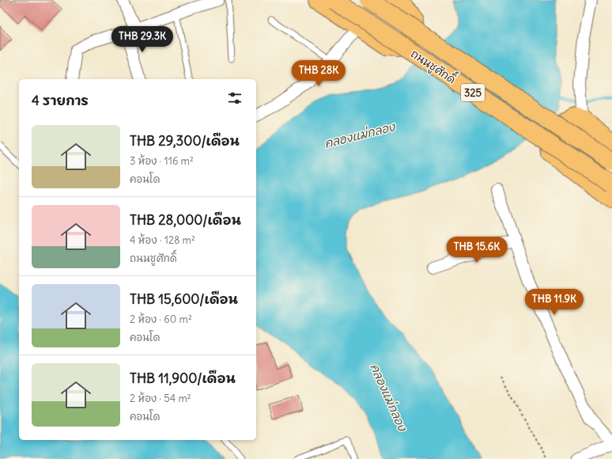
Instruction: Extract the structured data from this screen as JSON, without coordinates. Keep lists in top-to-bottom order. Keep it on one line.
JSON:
{"streets":{"main road":["ถนนชูศักดิ์","325"]},"water":["คลองแม่กลอง"],"page":{"price":["THB 29.3K","THB 28K","THB 15.6K","THB 11.9K"],"heading":"4 รายการ","list":[{"name":"THB 29,300/เดือน","note":"3 ห้อง · 116 m² · คอนโด"},{"name":"THB 28,000/เดือน","note":"4 ห้อง · 128 m² · ถนนชูศักดิ์"},{"name":"THB 15,600/เดือน","note":"2 ห้อง · 60 m² · คอนโด"},{"name":"THB 11,900/เดือน","note":"2 ห้อง · 54 m² · คอนโด"}]}}
